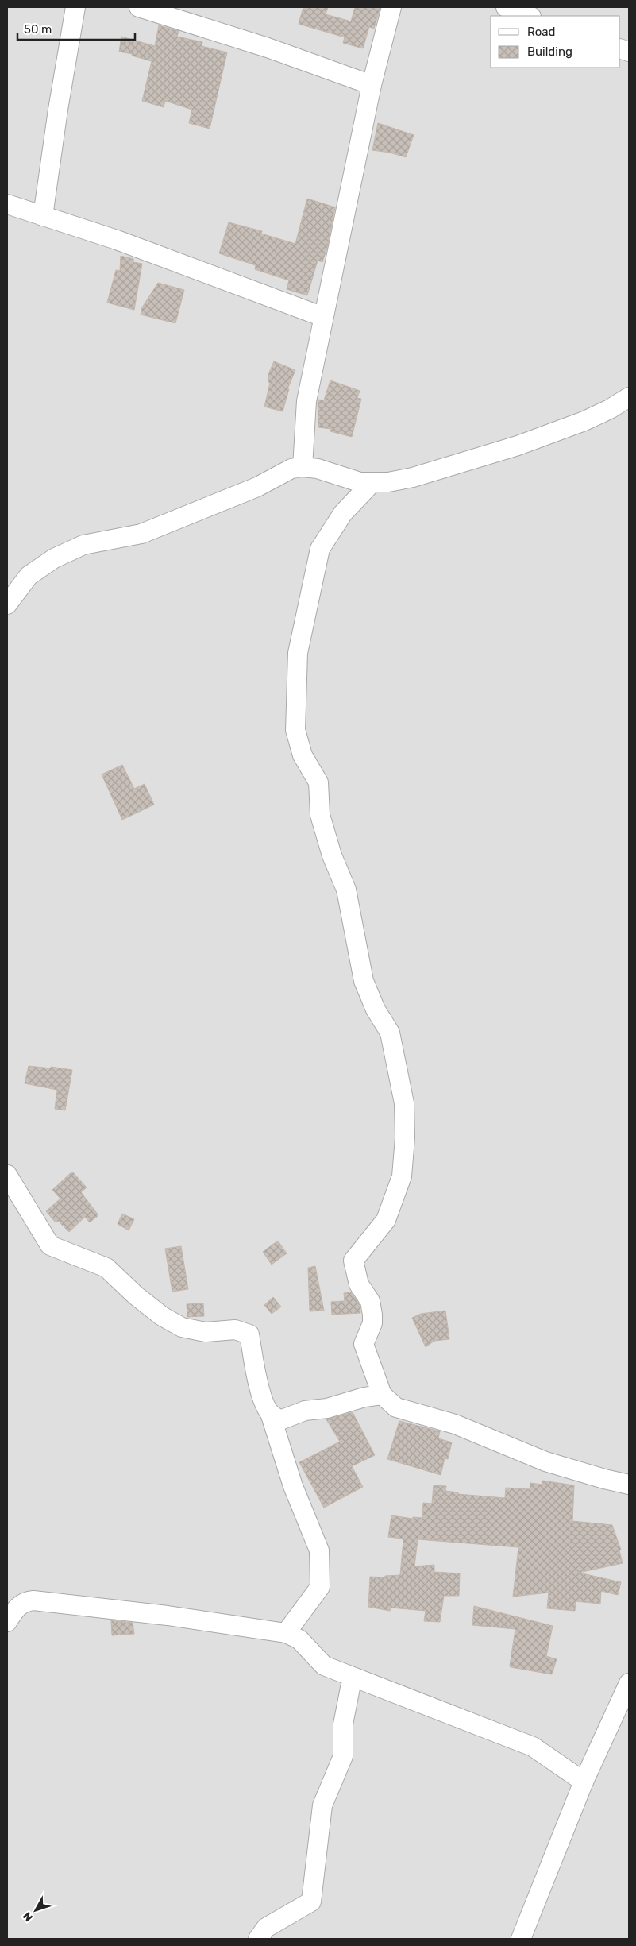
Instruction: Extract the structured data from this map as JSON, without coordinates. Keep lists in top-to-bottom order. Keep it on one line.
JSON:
{"legend":["Road","Building"],"scale_bar":"50 m","north":"bottom left"}
